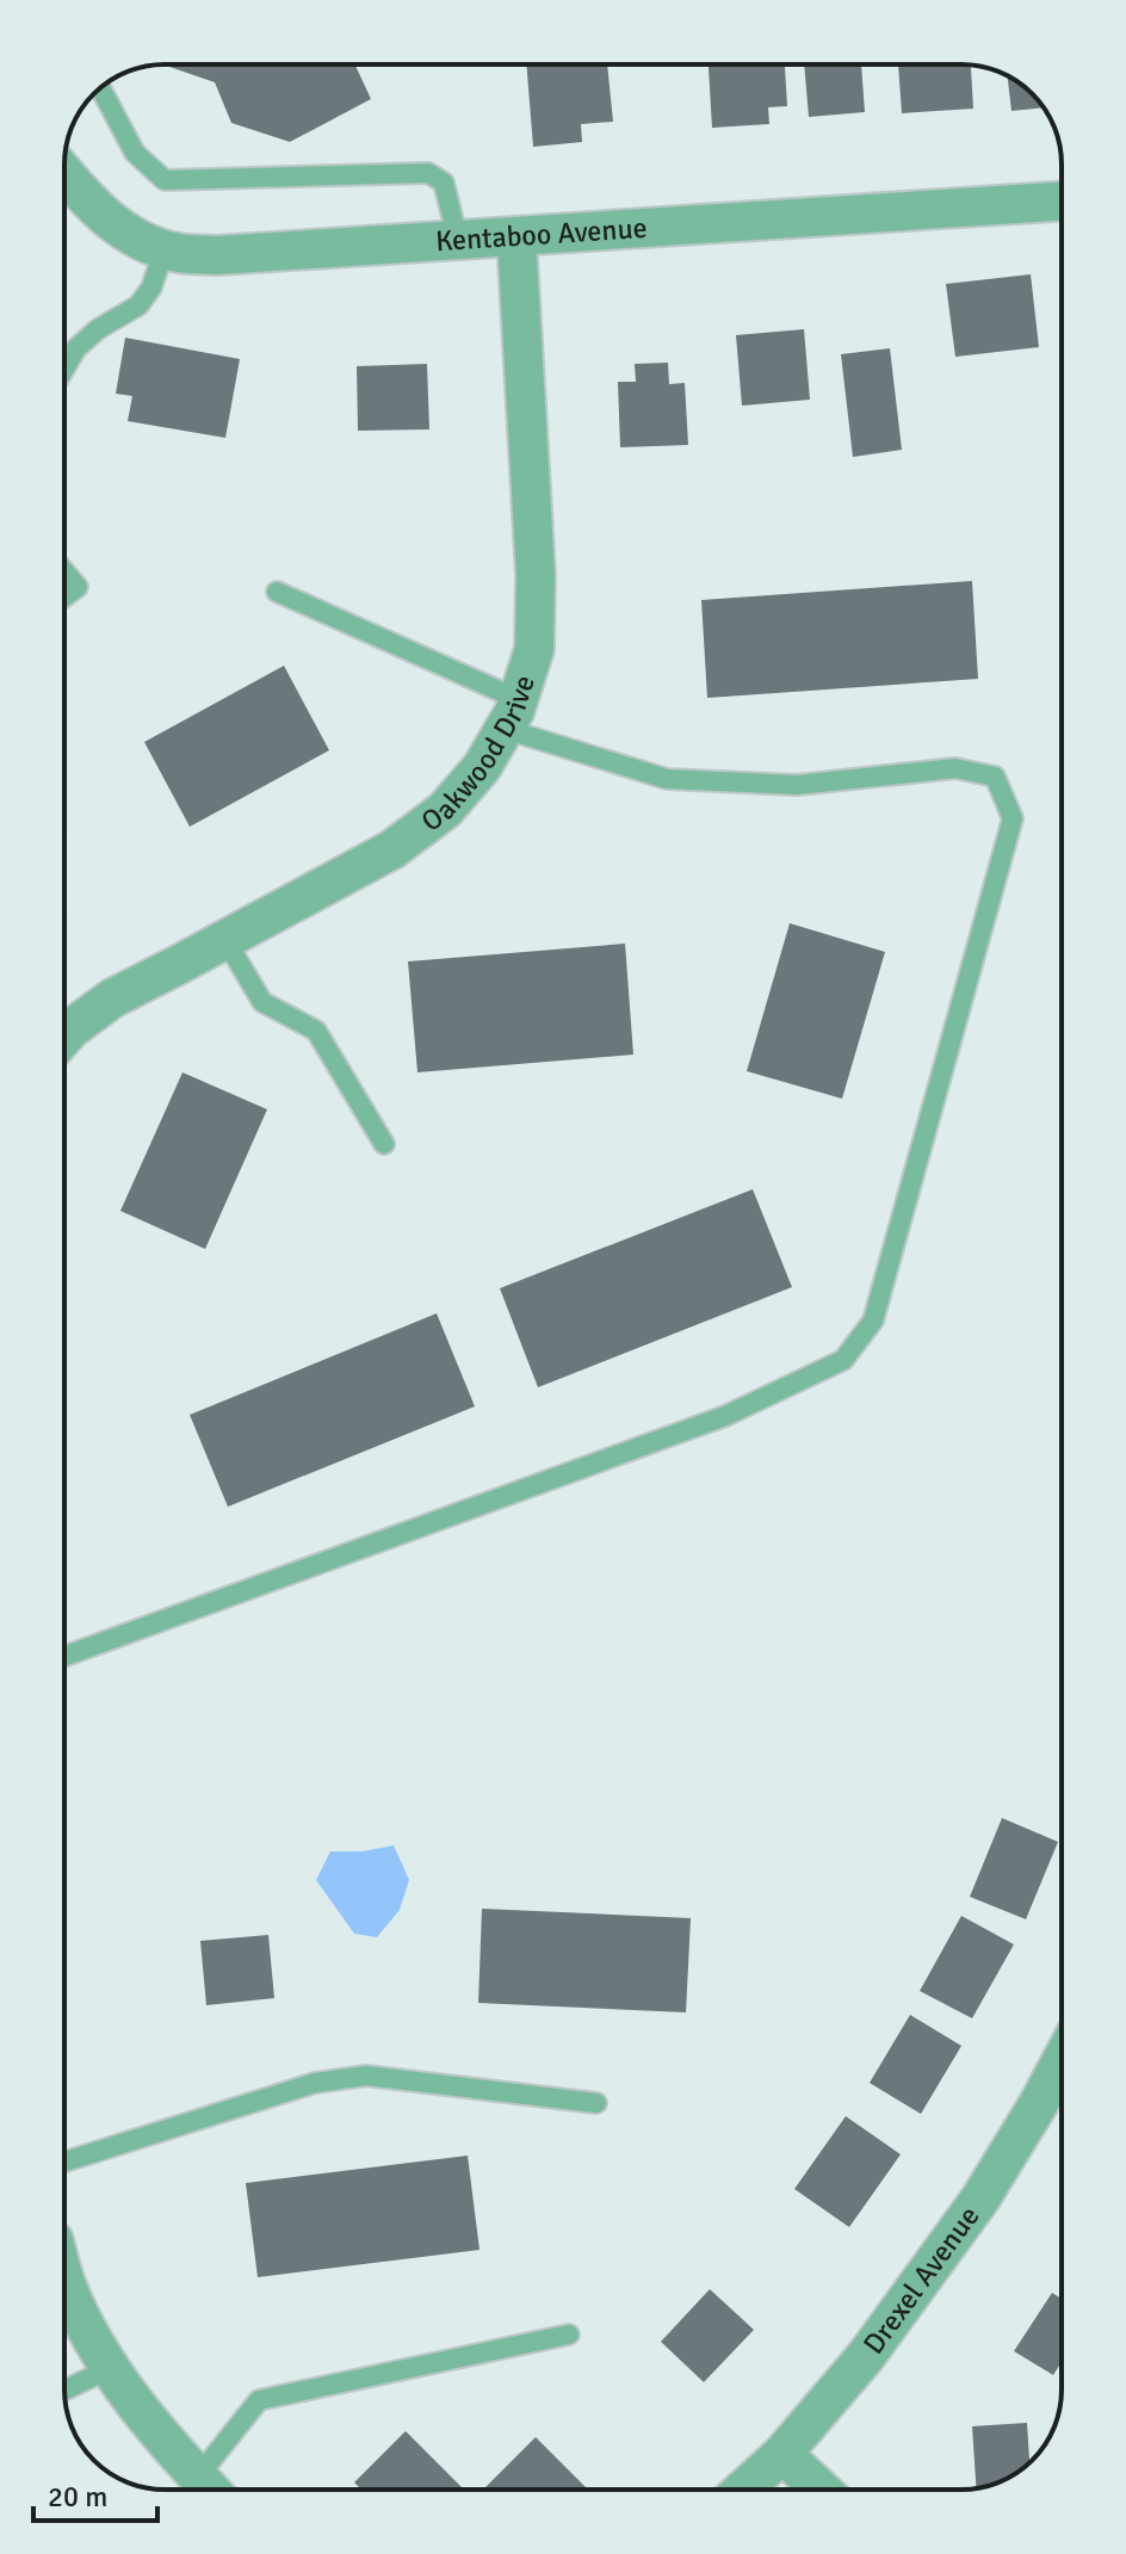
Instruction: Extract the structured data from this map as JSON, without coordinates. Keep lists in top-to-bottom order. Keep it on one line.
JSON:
{"streets":{"street":["Kentaboo Avenue","Oakwood Drive","Drexel Avenue"]},"crossings":[["Kentaboo Avenue","Oakwood Drive"]],"scale_bar":"20 m"}
